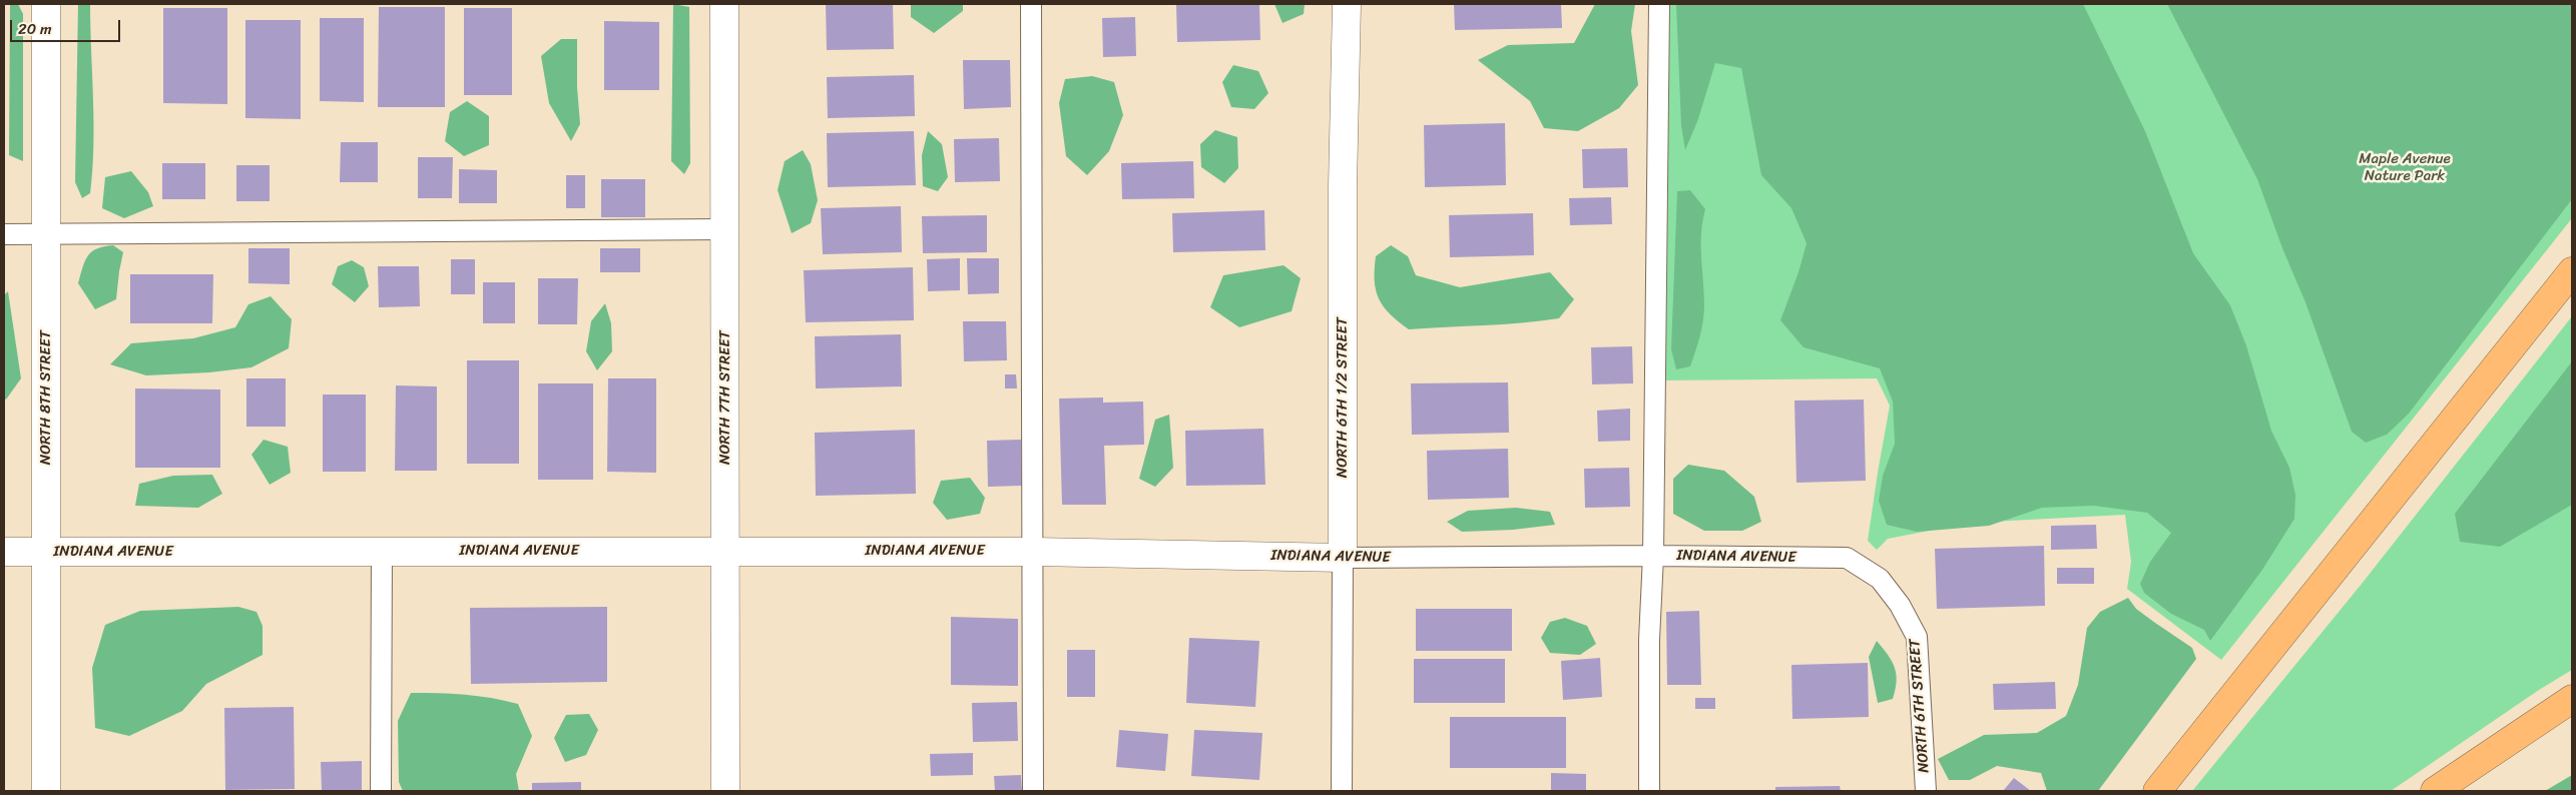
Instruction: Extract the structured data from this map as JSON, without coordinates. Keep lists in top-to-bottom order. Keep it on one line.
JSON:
{"streets":{"street":["NORTH 8TH STREET","NORTH 7TH STREET","NORTH 6TH 1/2 STREET","INDIANA AVENUE"],"lane":["NORTH 6TH STREET"]},"crossings":[["NORTH 8TH STREET","INDIANA AVENUE"],["NORTH 7TH STREET","INDIANA AVENUE"],["NORTH 6TH 1/2 STREET","INDIANA AVENUE"],["INDIANA AVENUE","NORTH 6TH STREET"]],"parks":["Maple Avenue Nature Park"],"scale_bar":"20 m"}
